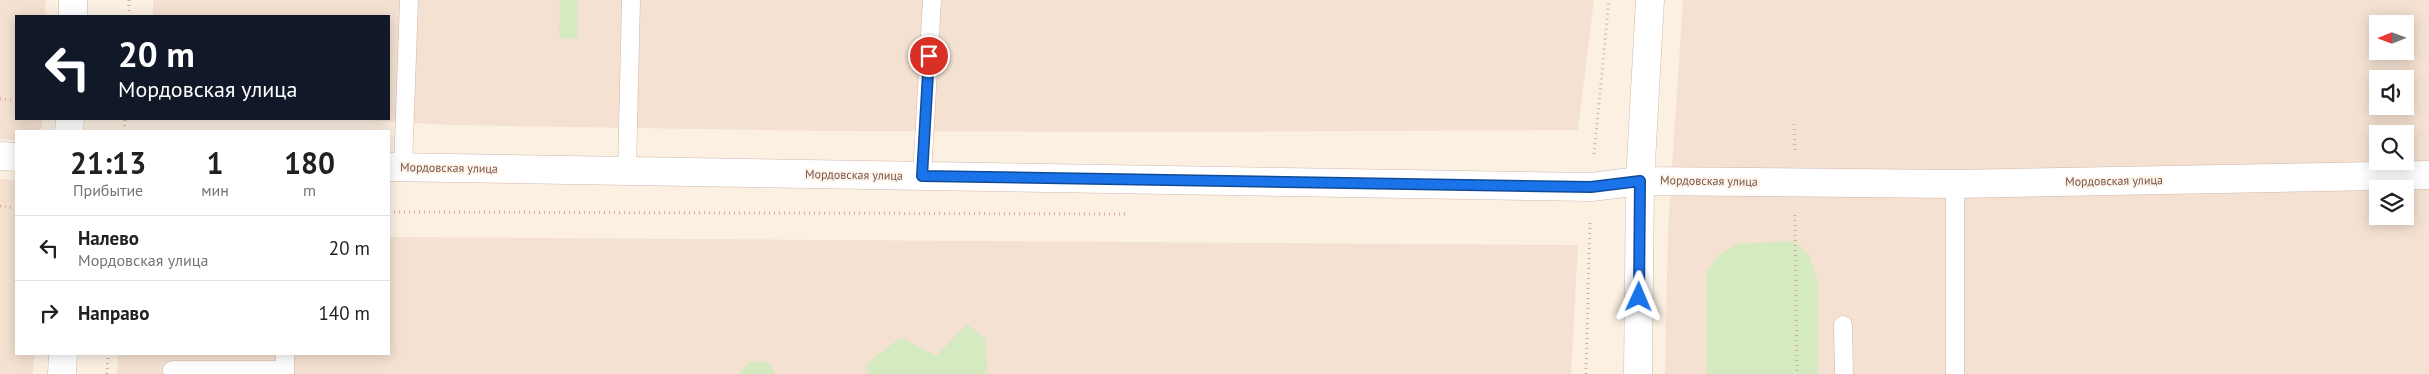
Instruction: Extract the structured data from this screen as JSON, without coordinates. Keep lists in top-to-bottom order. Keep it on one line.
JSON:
{"streets":{"street":["Мордовская улица"]},"north":"left","page":{"turn":["20 m","Мордовская улица"],"eta":["21:13","Прибытие","1","мин","180","m"],"list":[{"name":"Налево","note":"Мордовская улица","value":"20 m"},{"name":"Направо","value":"140 m"}]}}
